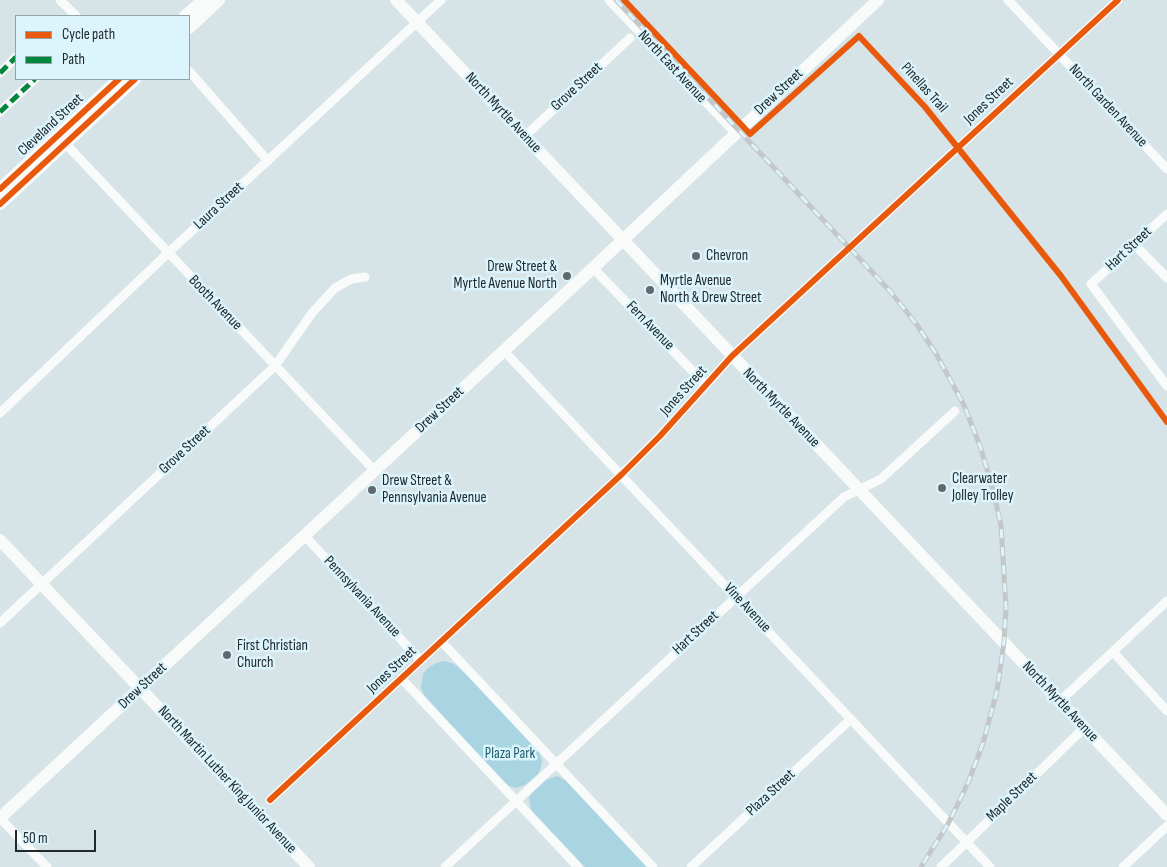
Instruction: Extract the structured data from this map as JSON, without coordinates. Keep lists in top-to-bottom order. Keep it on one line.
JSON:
{"streets":{"main road":["Drew Street","North Myrtle Avenue","Cleveland Street","North Martin Luther King Junior Avenue"],"street":["North East Avenue","Grove Street","Jones Street","North Garden Avenue","Laura Street","Hart Street","Booth Avenue","Fern Avenue","Pennsylvania Avenue","Vine Avenue","Plaza Street","Maple Street"],"cycle path":["Pinellas Trail"]},"crossings":[["North East Avenue","Drew Street"],["Grove Street","North Myrtle Avenue"],["Grove Street","Booth Avenue"],["Grove Street","North Martin Luther King Junior Avenue"],["Drew Street","North Myrtle Avenue"],["Drew Street","Booth Avenue"],["Drew Street","Fern Avenue"],["Drew Street","Pennsylvania Avenue"],["Drew Street","Vine Avenue"],["Drew Street","North Martin Luther King Junior Avenue"],["Jones Street","North Garden Avenue"],["Jones Street","North Myrtle Avenue"],["Jones Street","Fern Avenue"],["Jones Street","Pennsylvania Avenue"],["Jones Street","Vine Avenue"],["North Myrtle Avenue","Laura Street"],["North Myrtle Avenue","Hart Street"],["North Myrtle Avenue","Maple Street"],["Cleveland Street","Booth Avenue"],["Laura Street","Booth Avenue"],["Hart Street","Vine Avenue"],["Vine Avenue","Plaza Street"],["Vine Avenue","Maple Street"]],"parks":["Plaza Park"],"places":["Chevron","Drew Street & Myrtle Avenue North","Myrtle Avenue North & Drew Street","Clearwater Jolley Trolley","Drew Street & Pennsylvania Avenue","First Christian Church"],"legend":["Cycle path","Path"],"scale_bar":"50 m"}
